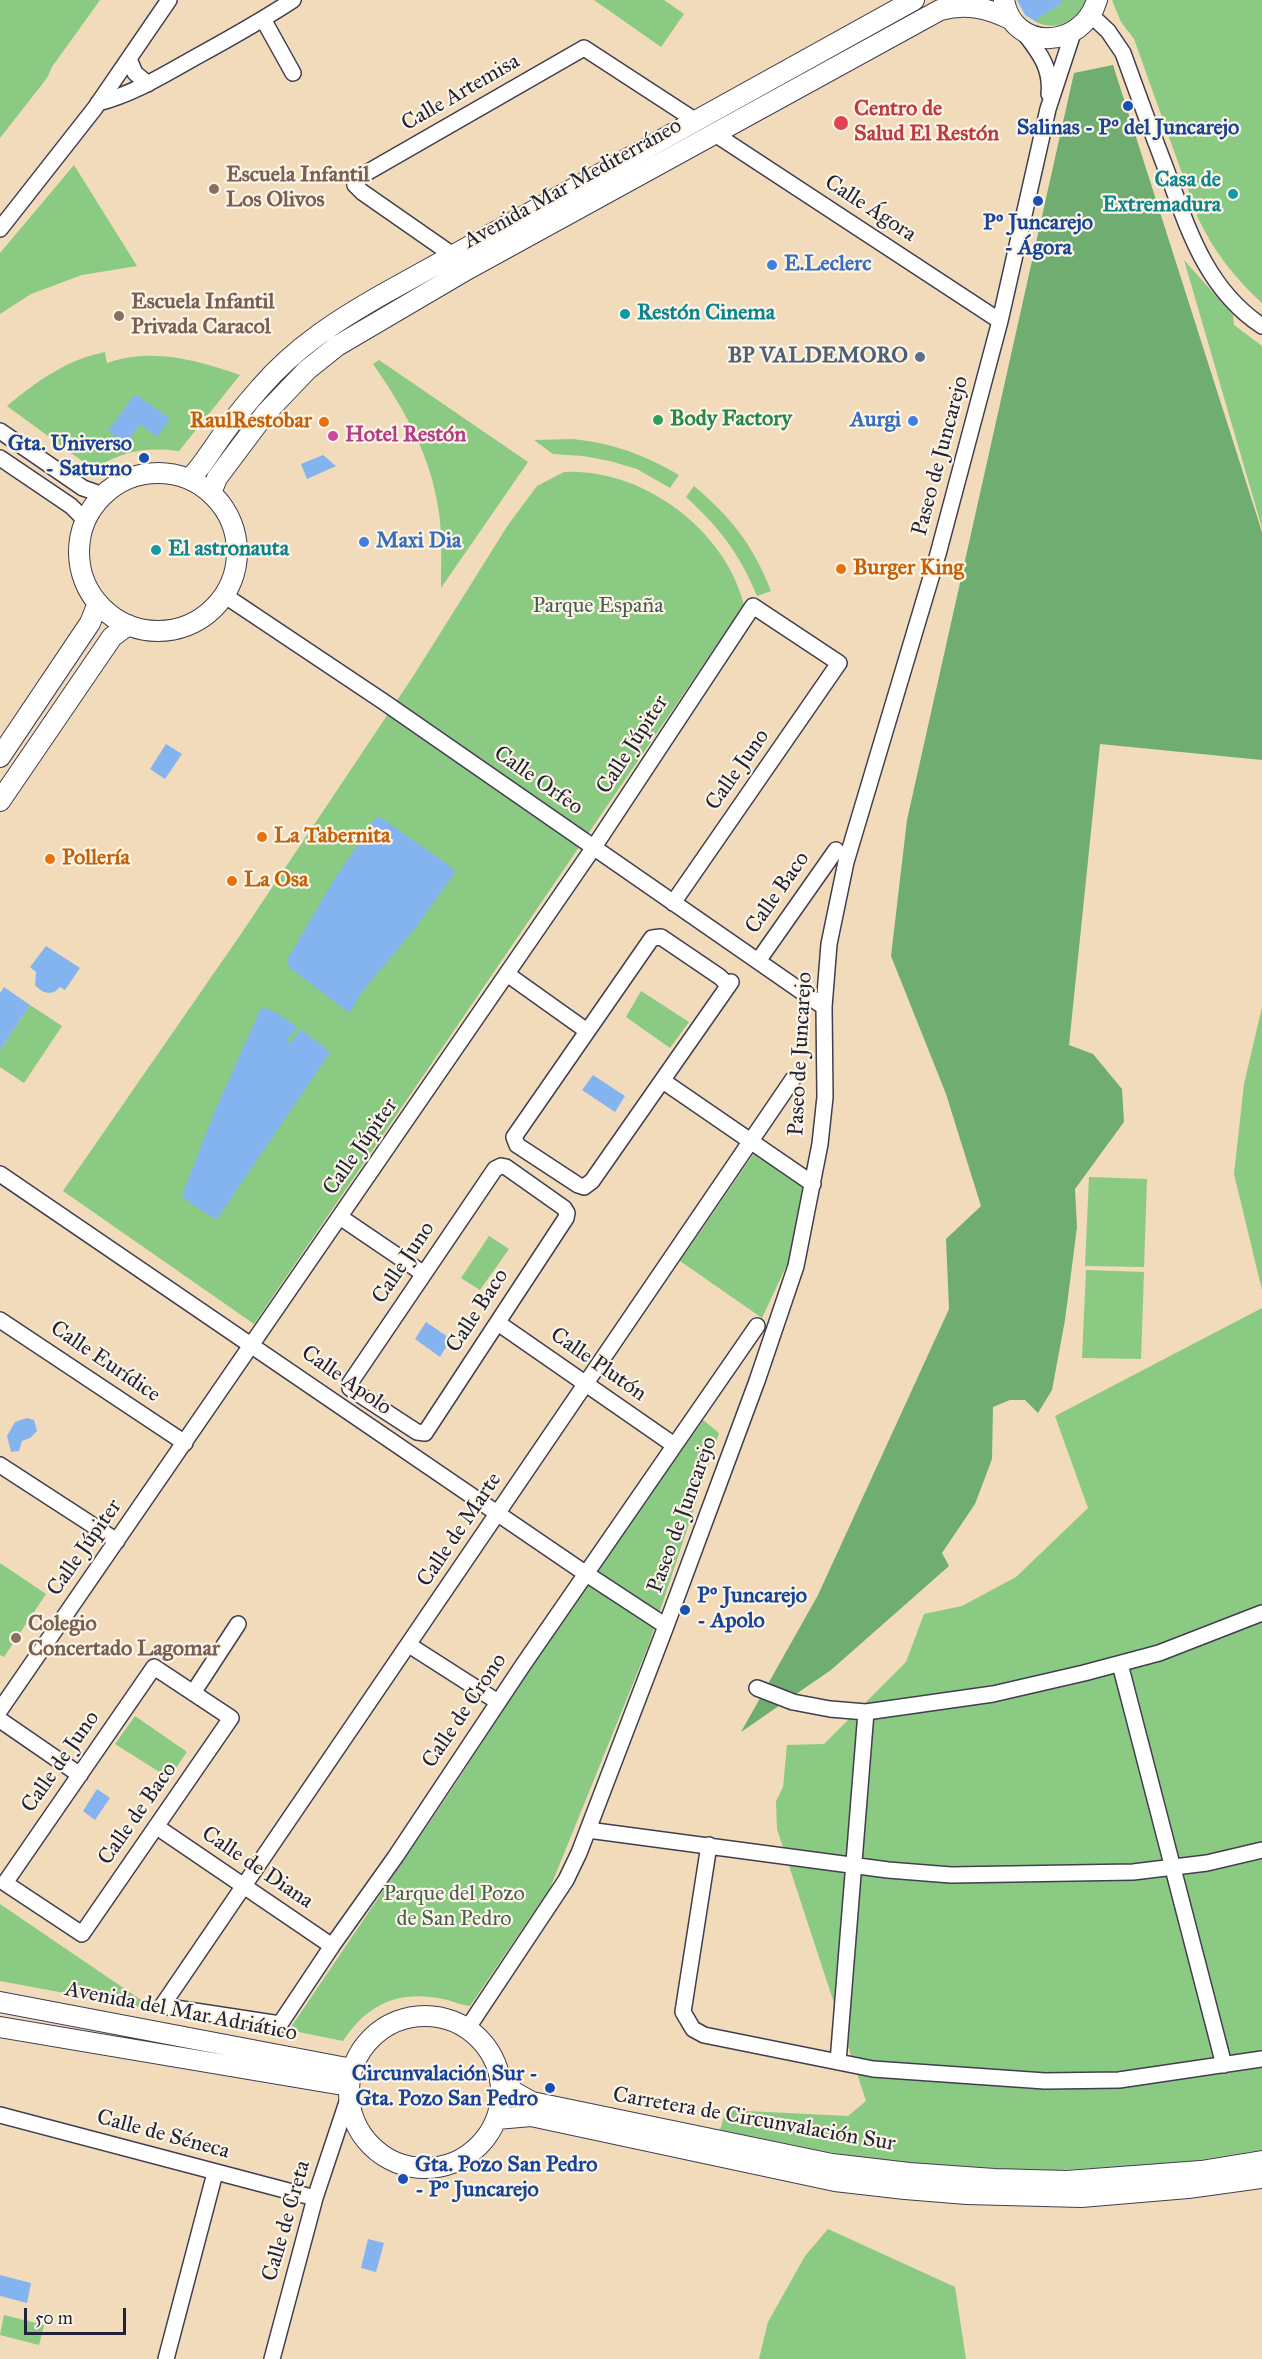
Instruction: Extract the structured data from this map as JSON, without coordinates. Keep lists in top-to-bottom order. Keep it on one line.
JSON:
{"streets":{"street":["Calle Artemisa","Avenida Mar Mediterráneo","Calle Ágora","Paseo de Juncarejo","Calle Júpiter","Calle Juno","Calle Orfeo","Calle Baco","Calle Eurídice","Calle Plutón","Calle Apolo","Calle de Marte","Calle de Crono","Calle de Juno","Calle de Baco","Calle de Diana","Avenida del Mar Adriático","Carretera de Circunvalación Sur","Calle de Séneca","Calle de Creta"]},"crossings":[["Calle Artemisa","Avenida Mar Mediterráneo"],["Avenida Mar Mediterráneo","Calle Ágora"],["Avenida Mar Mediterráneo","Paseo de Juncarejo"],["Avenida Mar Mediterráneo","Calle Orfeo"],["Calle Ágora","Paseo de Juncarejo"],["Paseo de Juncarejo","Calle Orfeo"],["Paseo de Juncarejo","Calle Apolo"],["Paseo de Juncarejo","Avenida del Mar Adriático"],["Paseo de Juncarejo","Carretera de Circunvalación Sur"],["Paseo de Juncarejo","Calle de Creta"],["Calle Júpiter","Calle Juno"],["Calle Júpiter","Calle Orfeo"],["Calle Júpiter","Calle Eurídice"],["Calle Júpiter","Calle Apolo"],["Calle Juno","Calle Orfeo"],["Calle Juno","Calle Baco"],["Calle Juno","Calle Apolo"],["Calle Orfeo","Calle Baco"],["Calle Baco","Calle Plutón"],["Calle Baco","Calle Apolo"],["Calle Plutón","Calle de Marte"],["Calle Plutón","Calle de Crono"],["Calle Apolo","Calle de Marte"],["Calle Apolo","Calle de Crono"],["Calle de Marte","Calle de Crono"],["Calle de Marte","Calle de Diana"],["Calle de Crono","Calle de Diana"],["Calle de Juno","Calle de Baco"],["Calle de Baco","Calle de Diana"],["Avenida del Mar Adriático","Carretera de Circunvalación Sur"],["Avenida del Mar Adriático","Calle de Creta"],["Carretera de Circunvalación Sur","Calle de Creta"],["Calle de Séneca","Calle de Creta"]],"parks":["Parque España","Parque del Pozo de San Pedro"],"places":["Salinas - Pº del Juncarejo","Centro de Salud El Restón","Escuela Infantil Los Olivos","Casa de Extremadura","Pº Juncarejo - Ágora","E.Leclerc","Restón Cinema","Escuela Infantil Privada Caracol","BP VALDEMORO","Body Factory","Aurgi","RaulRestobar","Hotel Restón","Gta. Universo - Saturno","Maxi Dia","El astronauta","Burger King","La Tabernita","Pollería","La Osa","Pº Juncarejo - Apolo","Colegio Concertado Lagomar","Circunvalación Sur - Gta. Pozo San Pedro","Gta. Pozo San Pedro - Pº Juncarejo"],"scale_bar":"50 m"}
